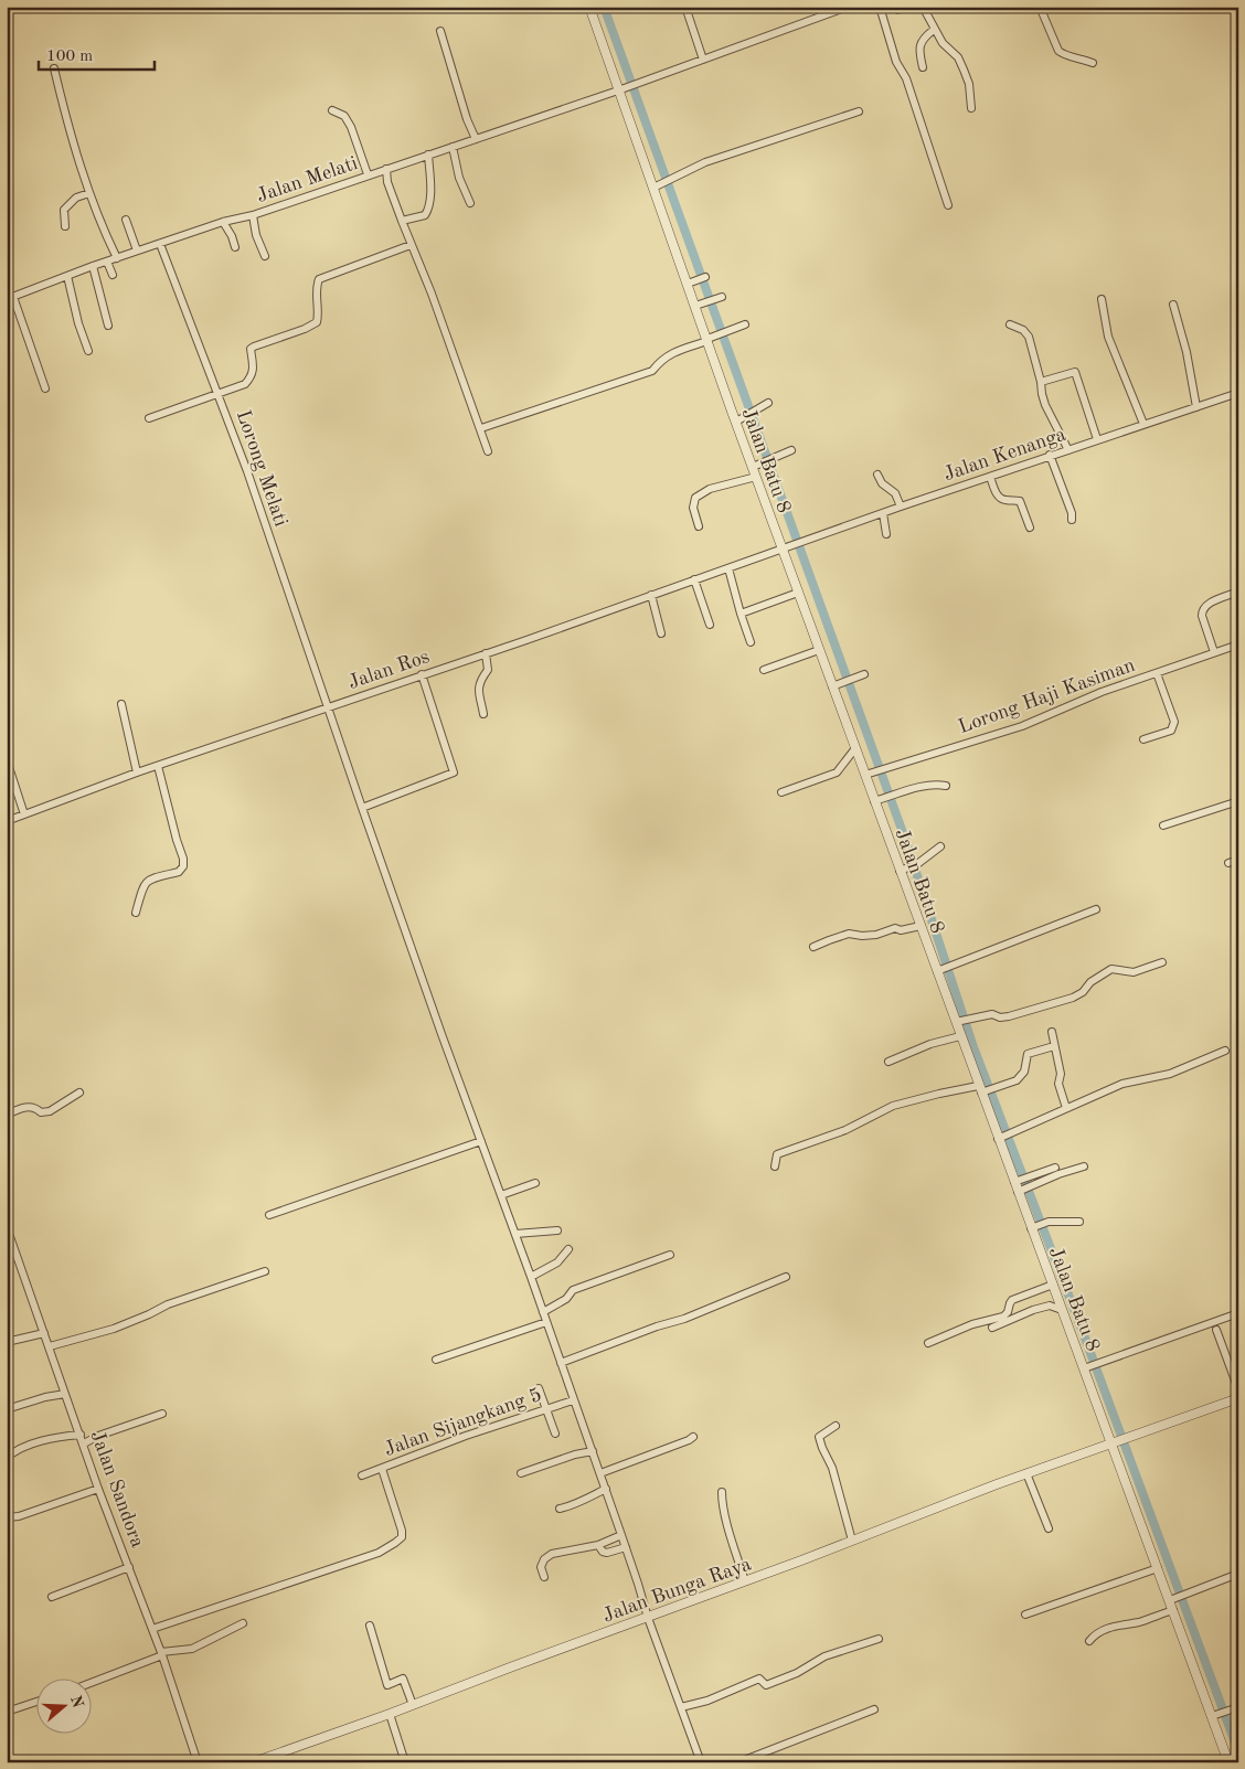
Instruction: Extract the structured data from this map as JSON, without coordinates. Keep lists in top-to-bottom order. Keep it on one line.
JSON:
{"streets":{"street":["Jalan Melati","Jalan Kenanga","Jalan Batu 8","Lorong Melati","Jalan Ros","Lorong Haji Kasiman","Jalan Sijangkang 5","Jalan Sandora","Jalan Bunga Raya"]},"crossings":[["Jalan Melati","Jalan Batu 8"],["Jalan Melati","Lorong Melati"],["Jalan Kenanga","Jalan Batu 8"],["Jalan Kenanga","Jalan Ros"],["Jalan Batu 8","Jalan Ros"],["Jalan Batu 8","Lorong Haji Kasiman"],["Jalan Batu 8","Jalan Bunga Raya"],["Lorong Melati","Jalan Ros"],["Lorong Melati","Jalan Sijangkang 5"],["Lorong Melati","Jalan Bunga Raya"]],"scale_bar":"100 m","north":"right"}
